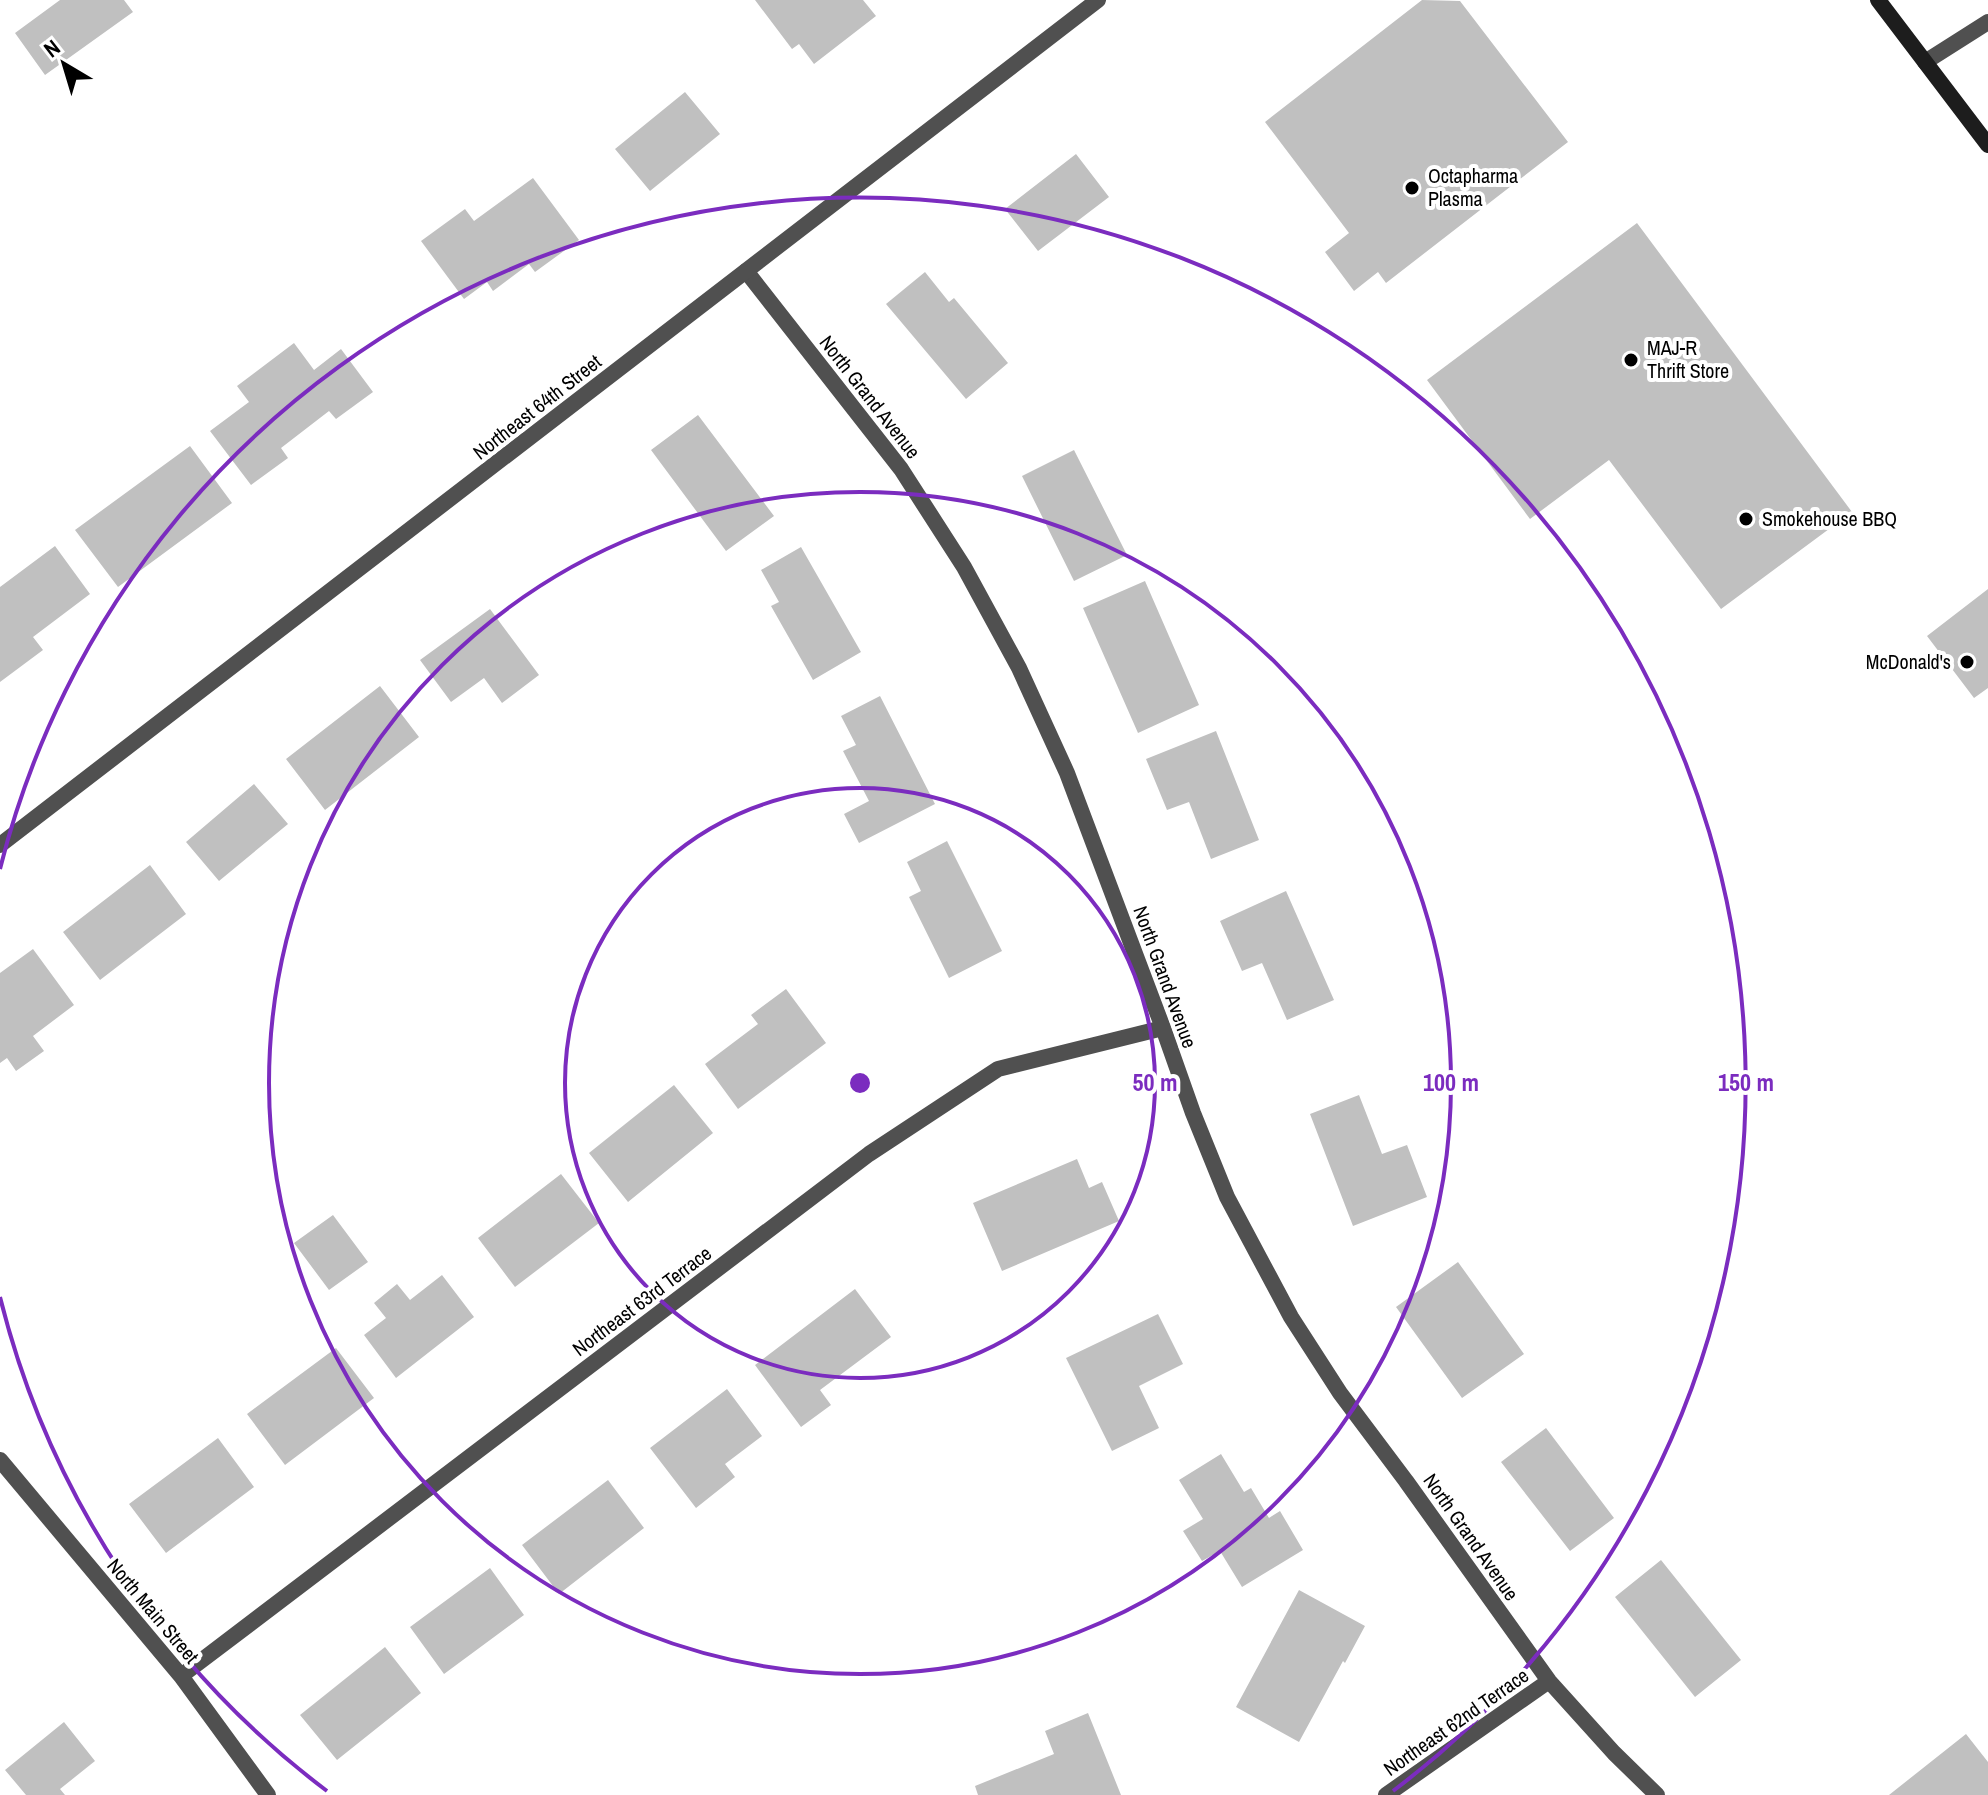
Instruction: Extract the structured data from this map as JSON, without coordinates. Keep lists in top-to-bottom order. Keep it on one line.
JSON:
{"streets":{"street":["North Grand Avenue","Northeast 64th Street","Northeast 63rd Terrace","North Main Street","Northeast 62nd Terrace"]},"crossings":[["North Grand Avenue","Northeast 64th Street"],["North Grand Avenue","Northeast 63rd Terrace"],["North Grand Avenue","Northeast 62nd Terrace"],["Northeast 63rd Terrace","North Main Street"]],"places":["Octapharma Plasma","MAJ-R Thrift Store","Smokehouse BBQ","McDonald's"],"north":"top left","rings":["50 m","100 m","150 m"]}
